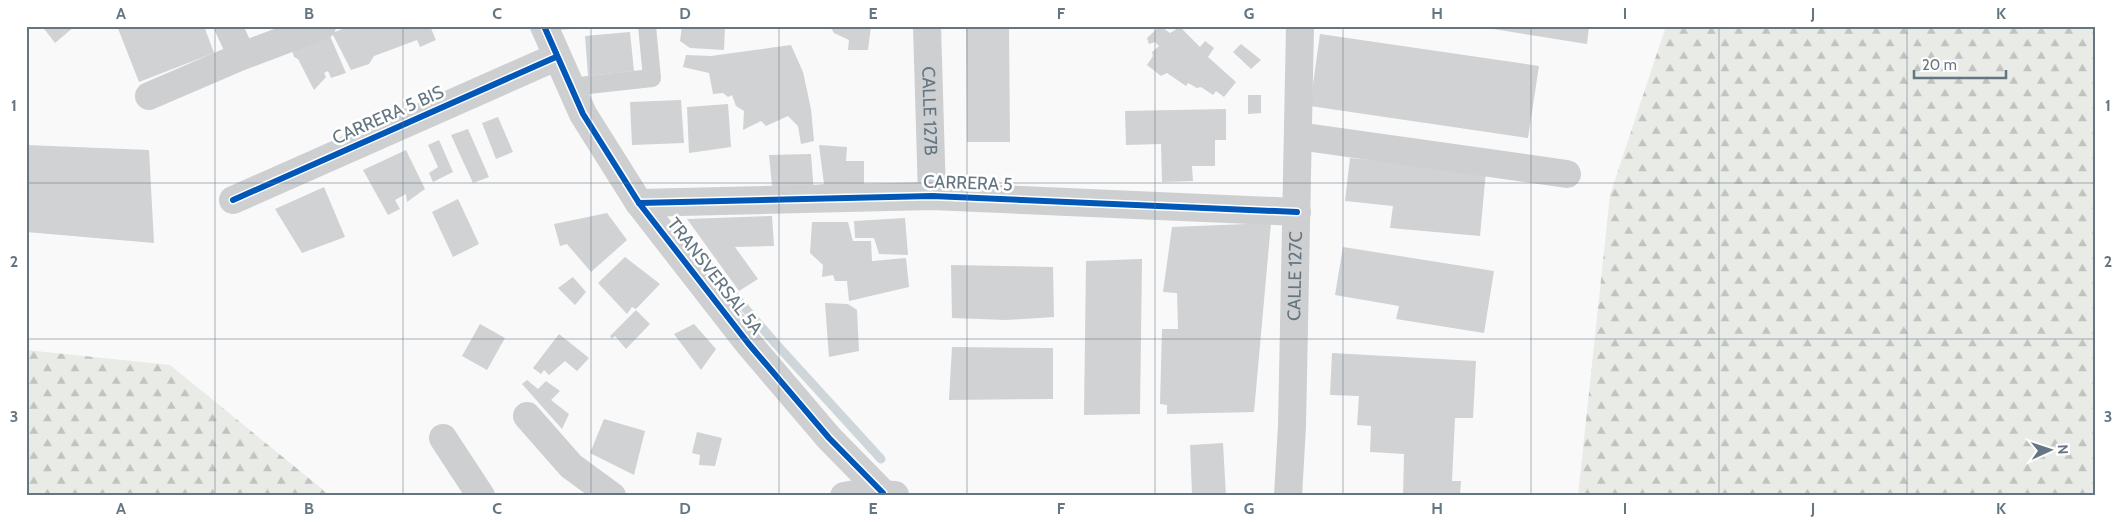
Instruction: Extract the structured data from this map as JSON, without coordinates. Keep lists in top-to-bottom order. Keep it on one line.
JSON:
{"streets":{"street":["CALLE 127B","CARRERA 5 BIS","CARRERA 5","TRANSVERSAL 5A","CALLE 127C"]},"crossings":[["CALLE 127B","CARRERA 5"],["CARRERA 5 BIS","TRANSVERSAL 5A"],["CARRERA 5","TRANSVERSAL 5A"],["CARRERA 5","CALLE 127C"]],"scale_bar":"20 m","north":"right","grid":{"columns":["A","B","C","D","E","F","G","H","I","J","K"],"rows":["1","2","3"]}}
